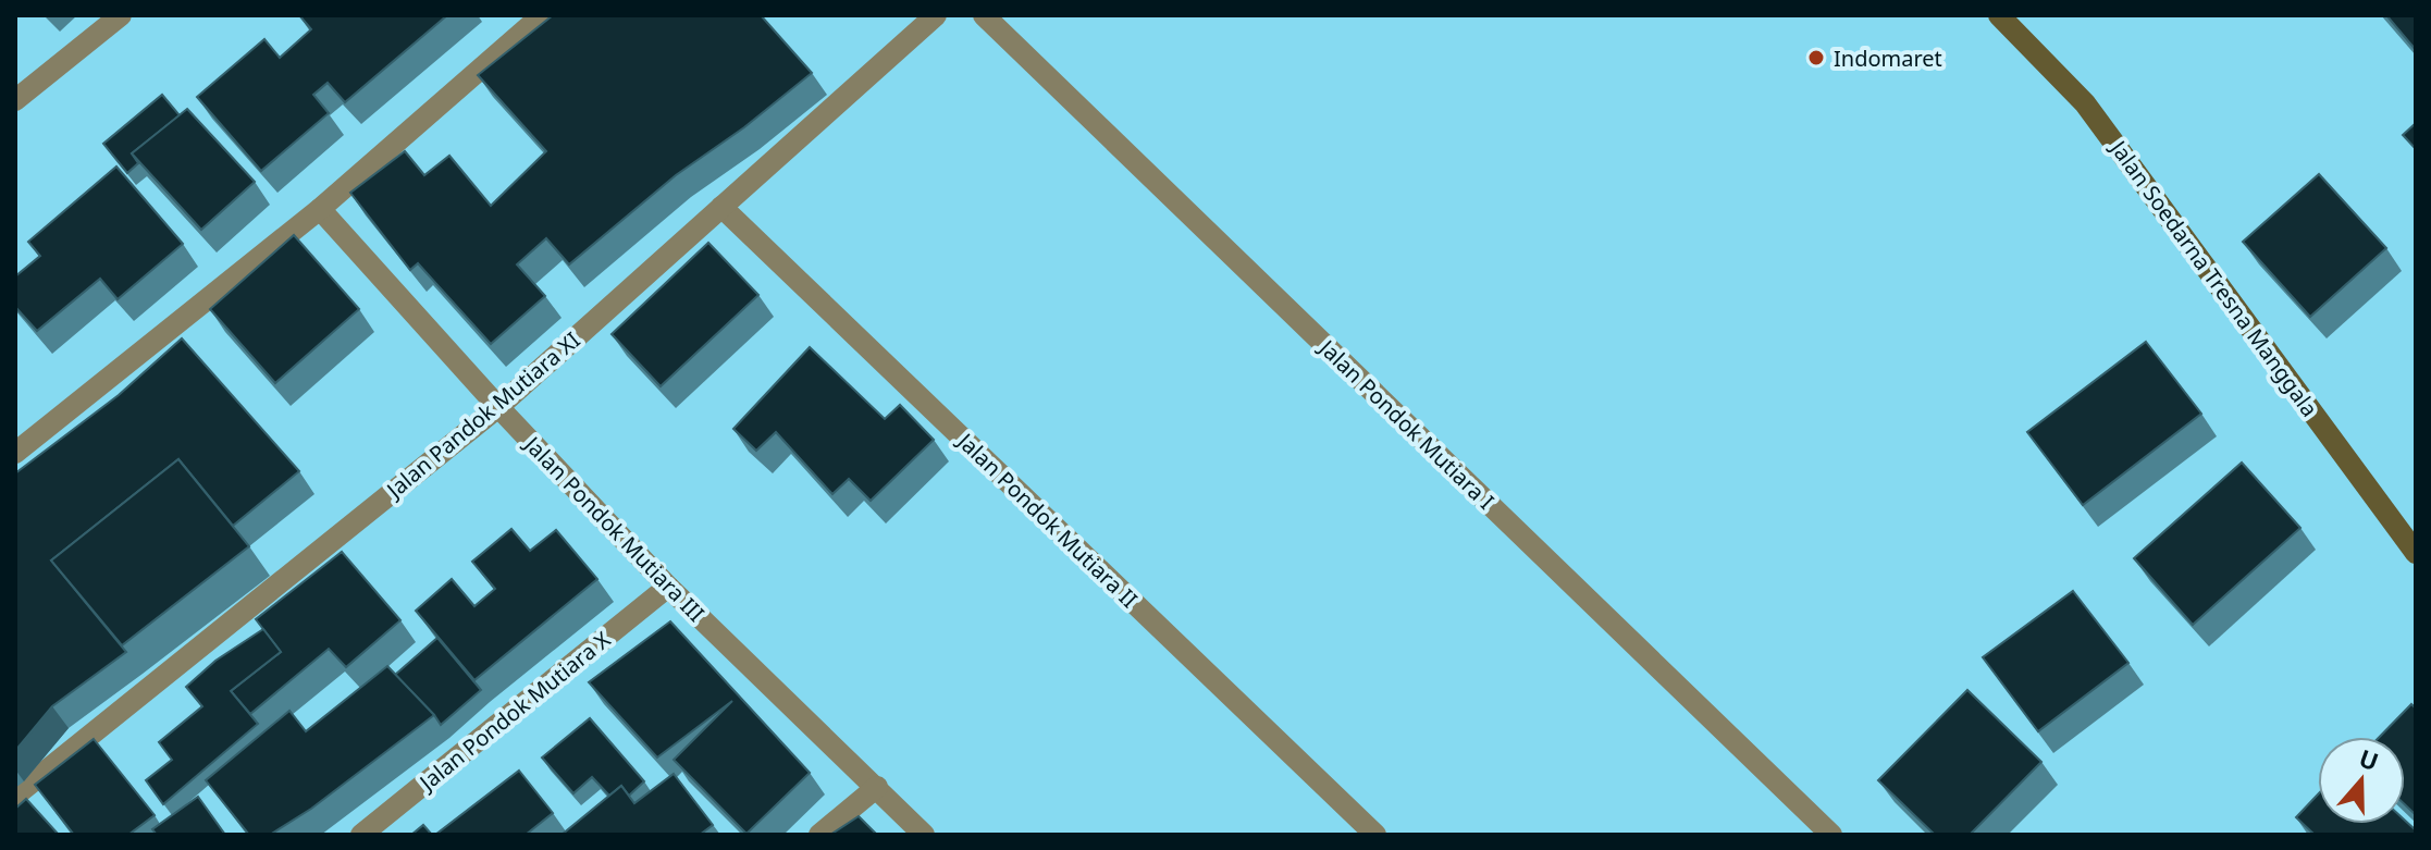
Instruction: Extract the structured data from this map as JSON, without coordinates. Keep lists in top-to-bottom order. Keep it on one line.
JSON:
{"streets":{"main road":["Jalan Soedarna Tresna Manggala"],"street":["Jalan Pandok Mutiara XI","Jalan Pondok Mutiara I","Jalan Pondok Mutiara II","Jalan Pondok Mutiara III","Jalan Pondok Mutiara X"]},"crossings":[["Jalan Pandok Mutiara XI","Jalan Pondok Mutiara II"],["Jalan Pandok Mutiara XI","Jalan Pondok Mutiara III"],["Jalan Pondok Mutiara III","Jalan Pondok Mutiara X"]],"places":["Indomaret"],"north":"top"}
